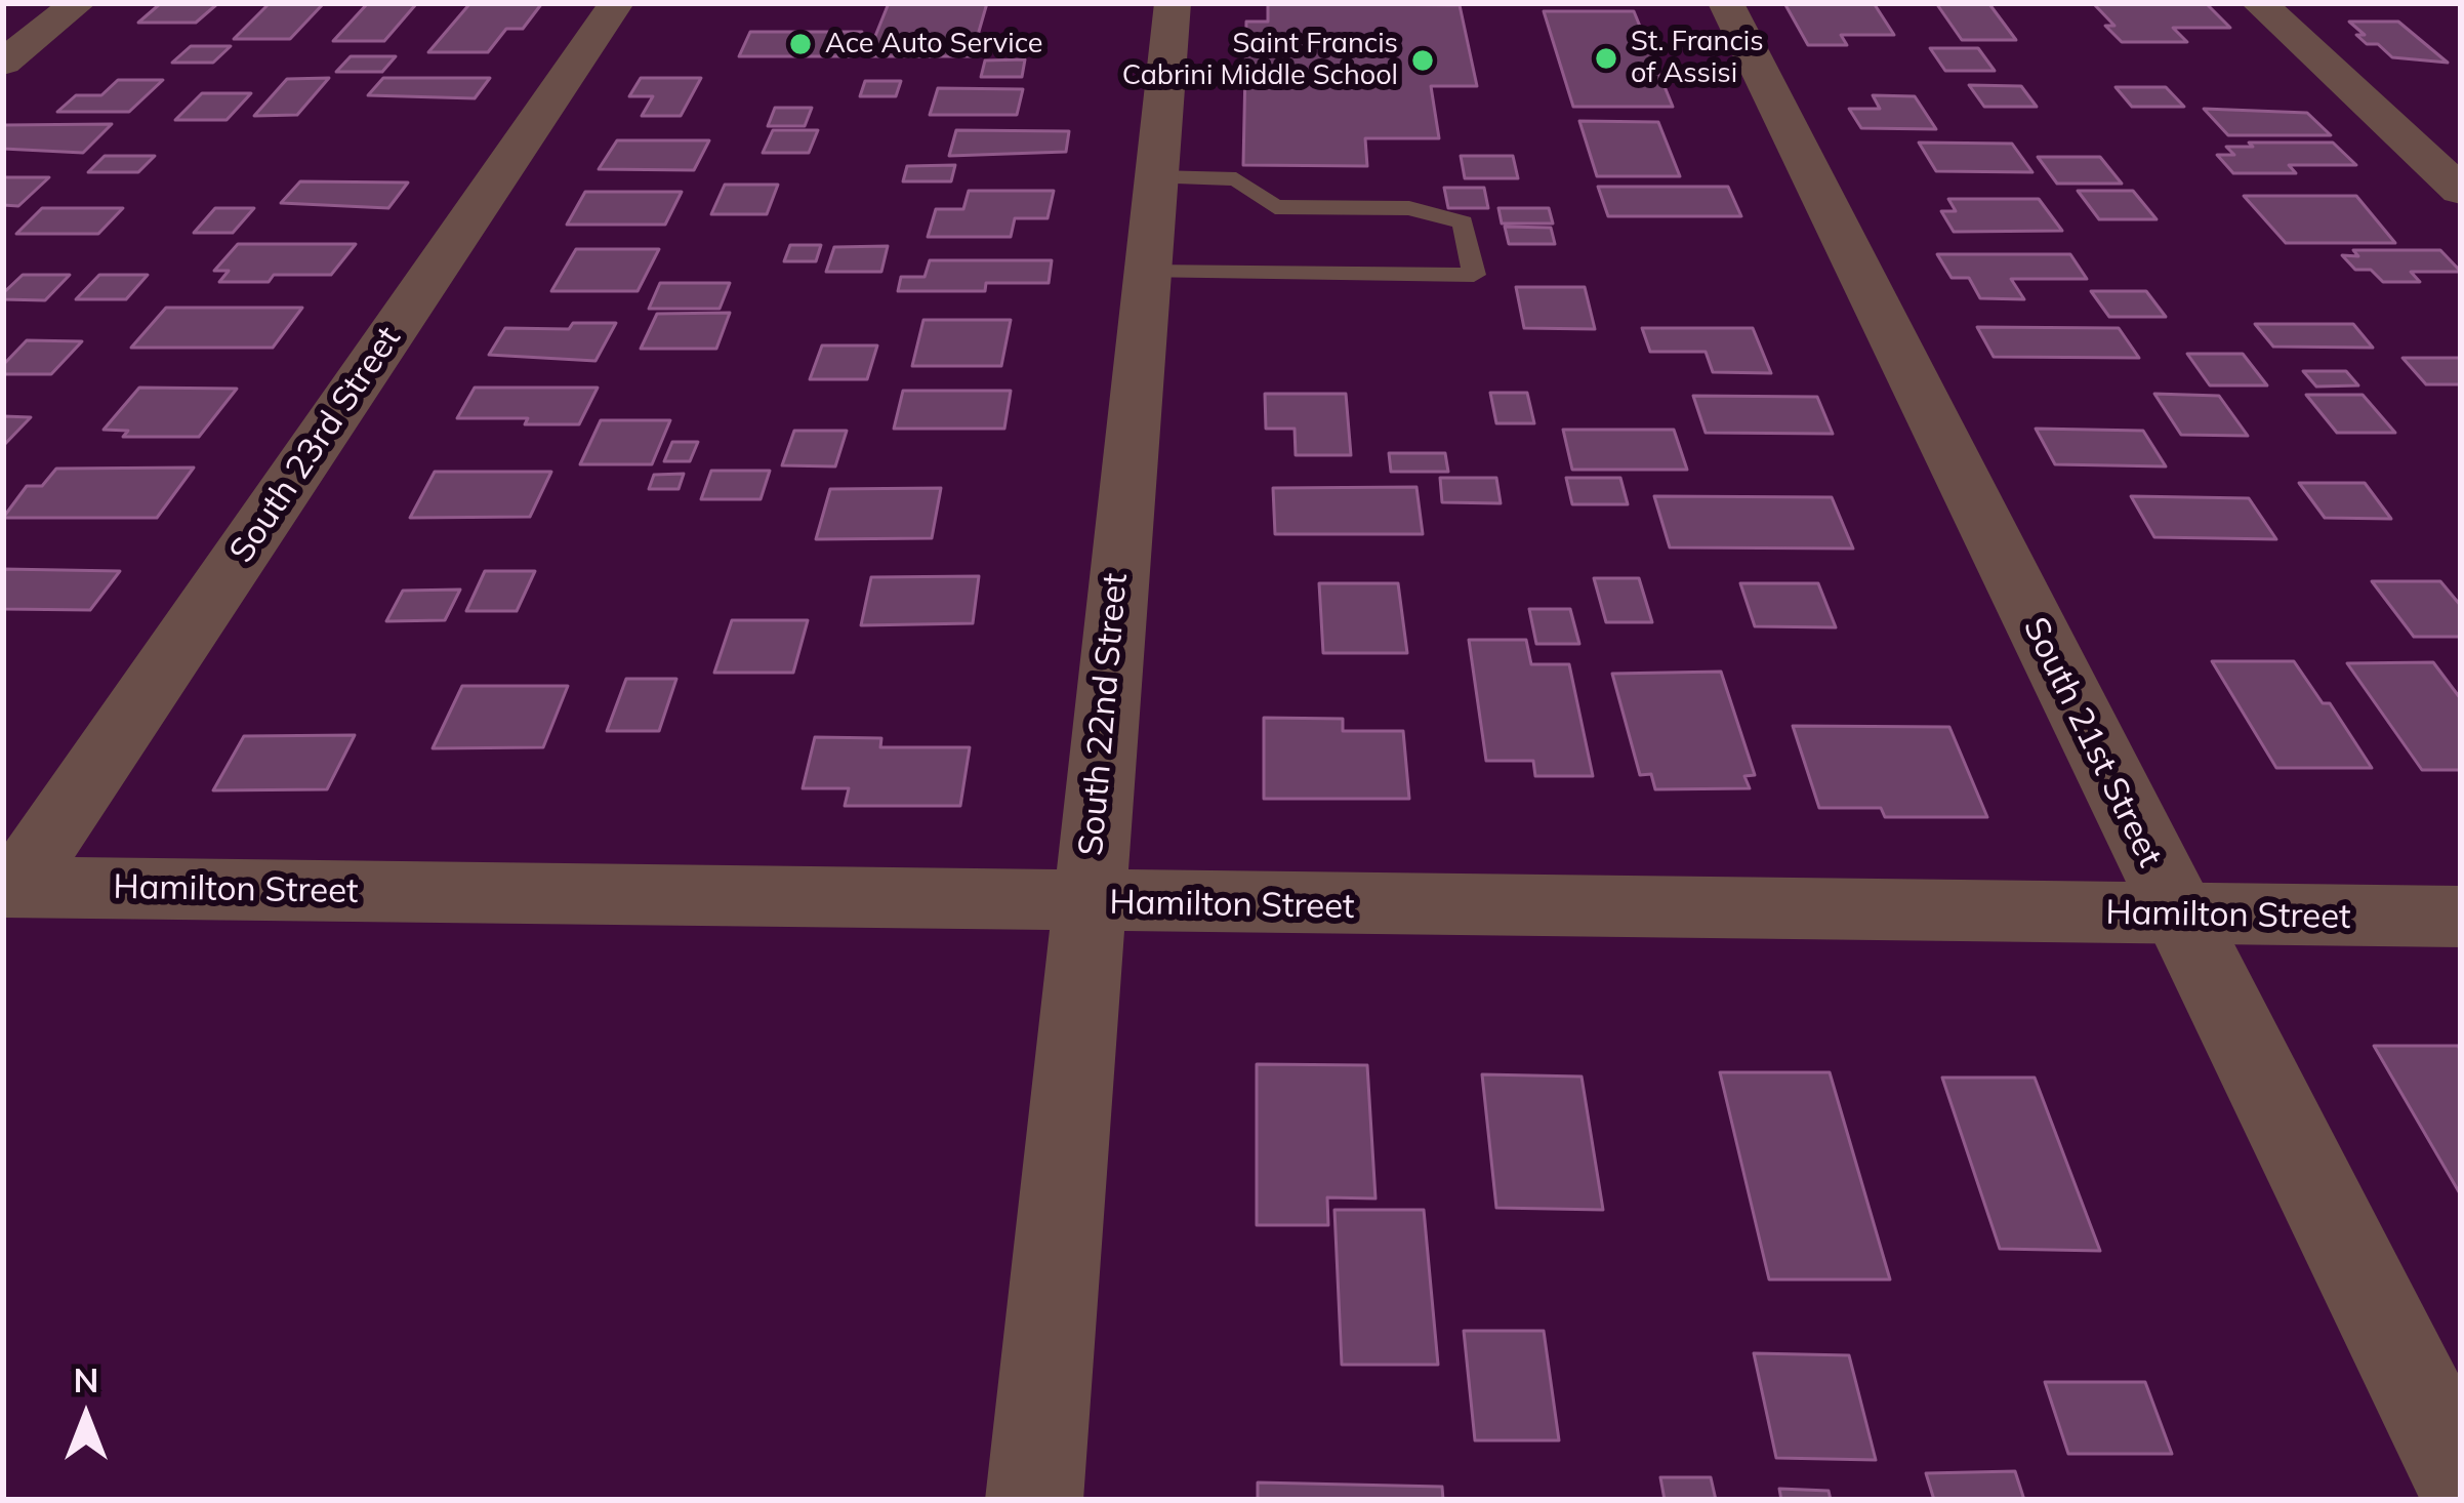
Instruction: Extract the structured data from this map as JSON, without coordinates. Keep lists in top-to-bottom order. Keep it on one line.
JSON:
{"streets":{"street":["South 23rd Street","South 22nd Street","South 21st Street","Hamilton Street"]},"crossings":[["South 23rd Street","Hamilton Street"],["South 22nd Street","Hamilton Street"],["South 21st Street","Hamilton Street"]],"places":["Ace Auto Service","St. Francis of Assisi","Saint Francis Cabrini Middle School"],"north":"top"}
